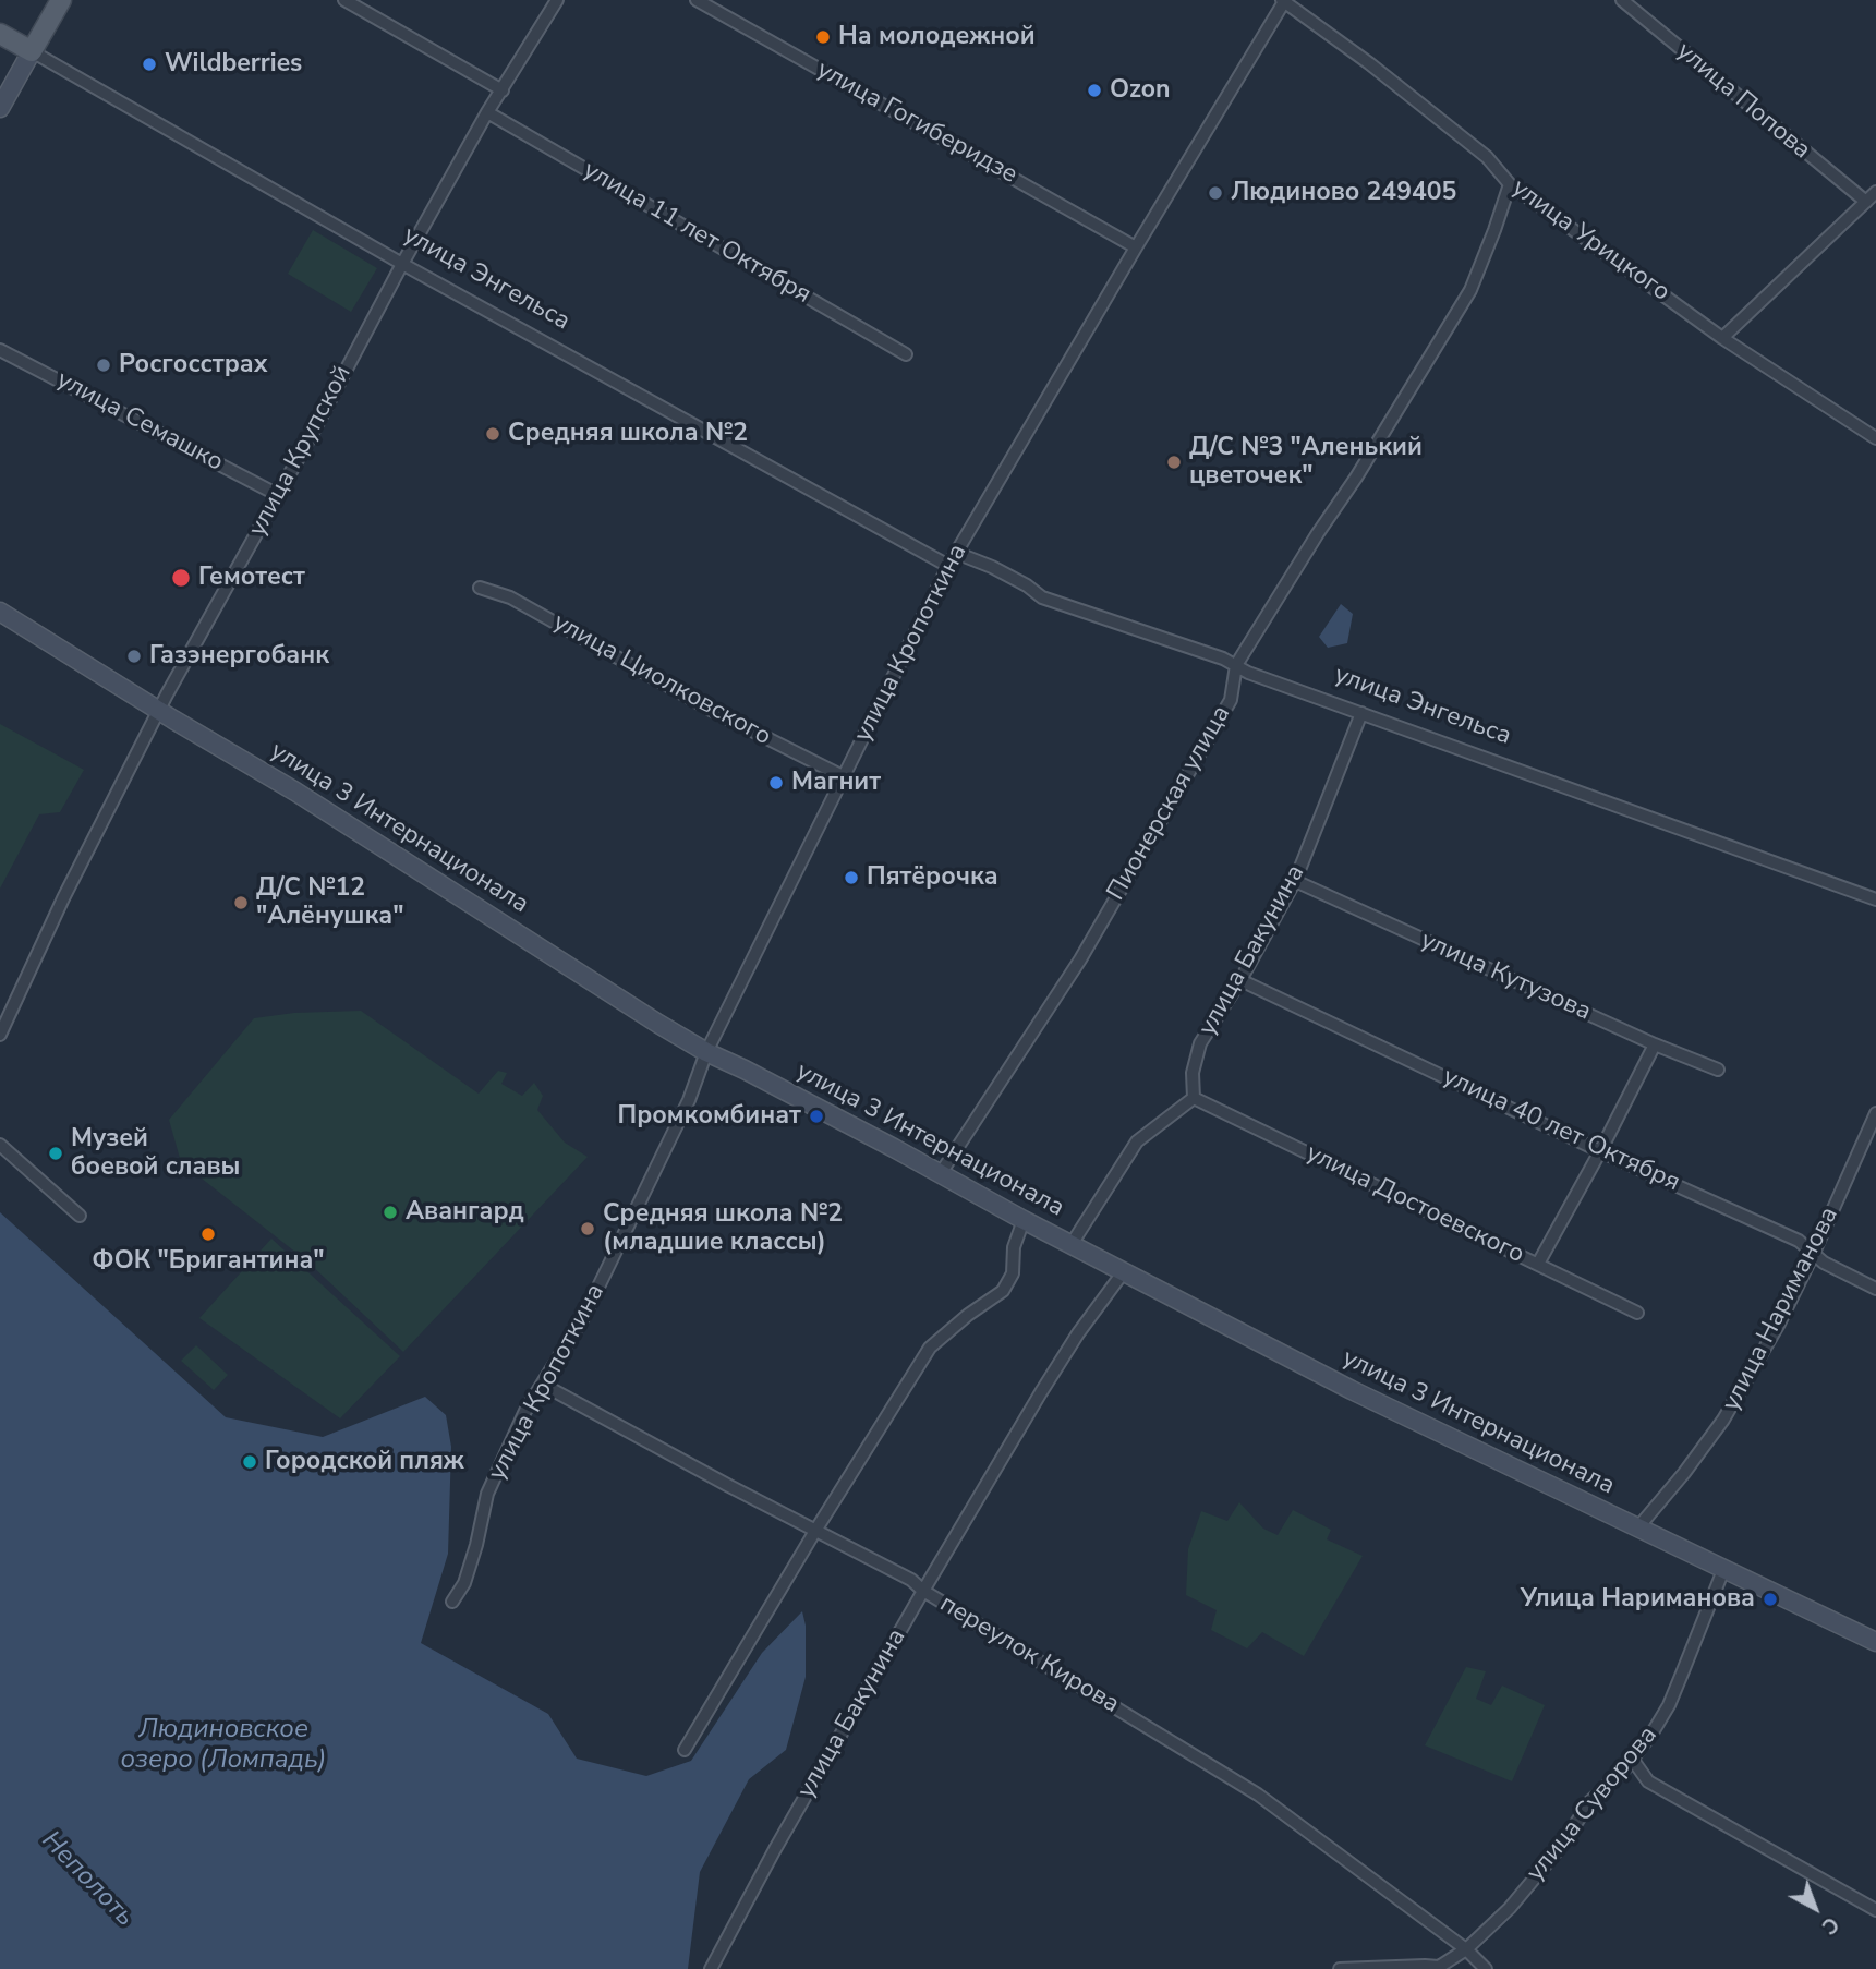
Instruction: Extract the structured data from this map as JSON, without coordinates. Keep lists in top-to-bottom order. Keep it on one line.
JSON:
{"streets":{"main road":["улица Энгельса"],"street":["улица Попова","улица Гогиберидзе","улица 11 лет Октября","улица Урицкого","улица Семашко","улица Крупской","улица Кропоткина","улица Циолковского","Пионерская улица","улица 3 Интернационала","улица Бакунина","улица Кутузова","улица 40 лет Октября","улица Достоевского","улица Нариманова","переулок Кирова","улица Суворова"]},"crossings":[["улица Гогиберидзе","улица Кропоткина"],["улица 11 лет Октября","улица Крупской"],["улица Урицкого","улица Кропоткина"],["улица Урицкого","Пионерская улица"],["улица Энгельса","улица Крупской"],["улица Энгельса","улица Кропоткина"],["улица Энгельса","Пионерская улица"],["улица Энгельса","улица Бакунина"],["улица Семашко","улица Крупской"],["улица Крупской","улица 3 Интернационала"],["улица Кропоткина","улица Циолковского"],["улица Кропоткина","улица 3 Интернационала"],["улица Кропоткина","переулок Кирова"],["Пионерская улица","улица 3 Интернационала"],["улица 3 Интернационала","улица Бакунина"],["улица 3 Интернационала","улица Нариманова"],["улица 3 Интернационала","улица Суворова"],["улица Бакунина","улица Кутузова"],["улица Бакунина","улица 40 лет Октября"],["улица Бакунина","улица Достоевского"],["улица Бакунина","переулок Кирова"],["улица 40 лет Октября","улица Нариманова"],["переулок Кирова","улица Суворова"]],"water":["Людиновское озеро (Ломпадь)","Неполоть"],"places":["На молодежной","Wildberries","Ozon","Людиново 249405","Росгосстрах","Средняя школа №2","Д/С №3 \"Аленький цветочек\"","Гемотест","Газэнергобанк","Магнит","Пятёрочка","Д/С №12 \"Алёнушка\"","Промкомбинат","Музей боевой славы","Авангард","Средняя школа №2 (младшие классы)","ФОК \"Бригантина\"","Городской пляж","Улица Нариманова"],"north":"bottom right"}
